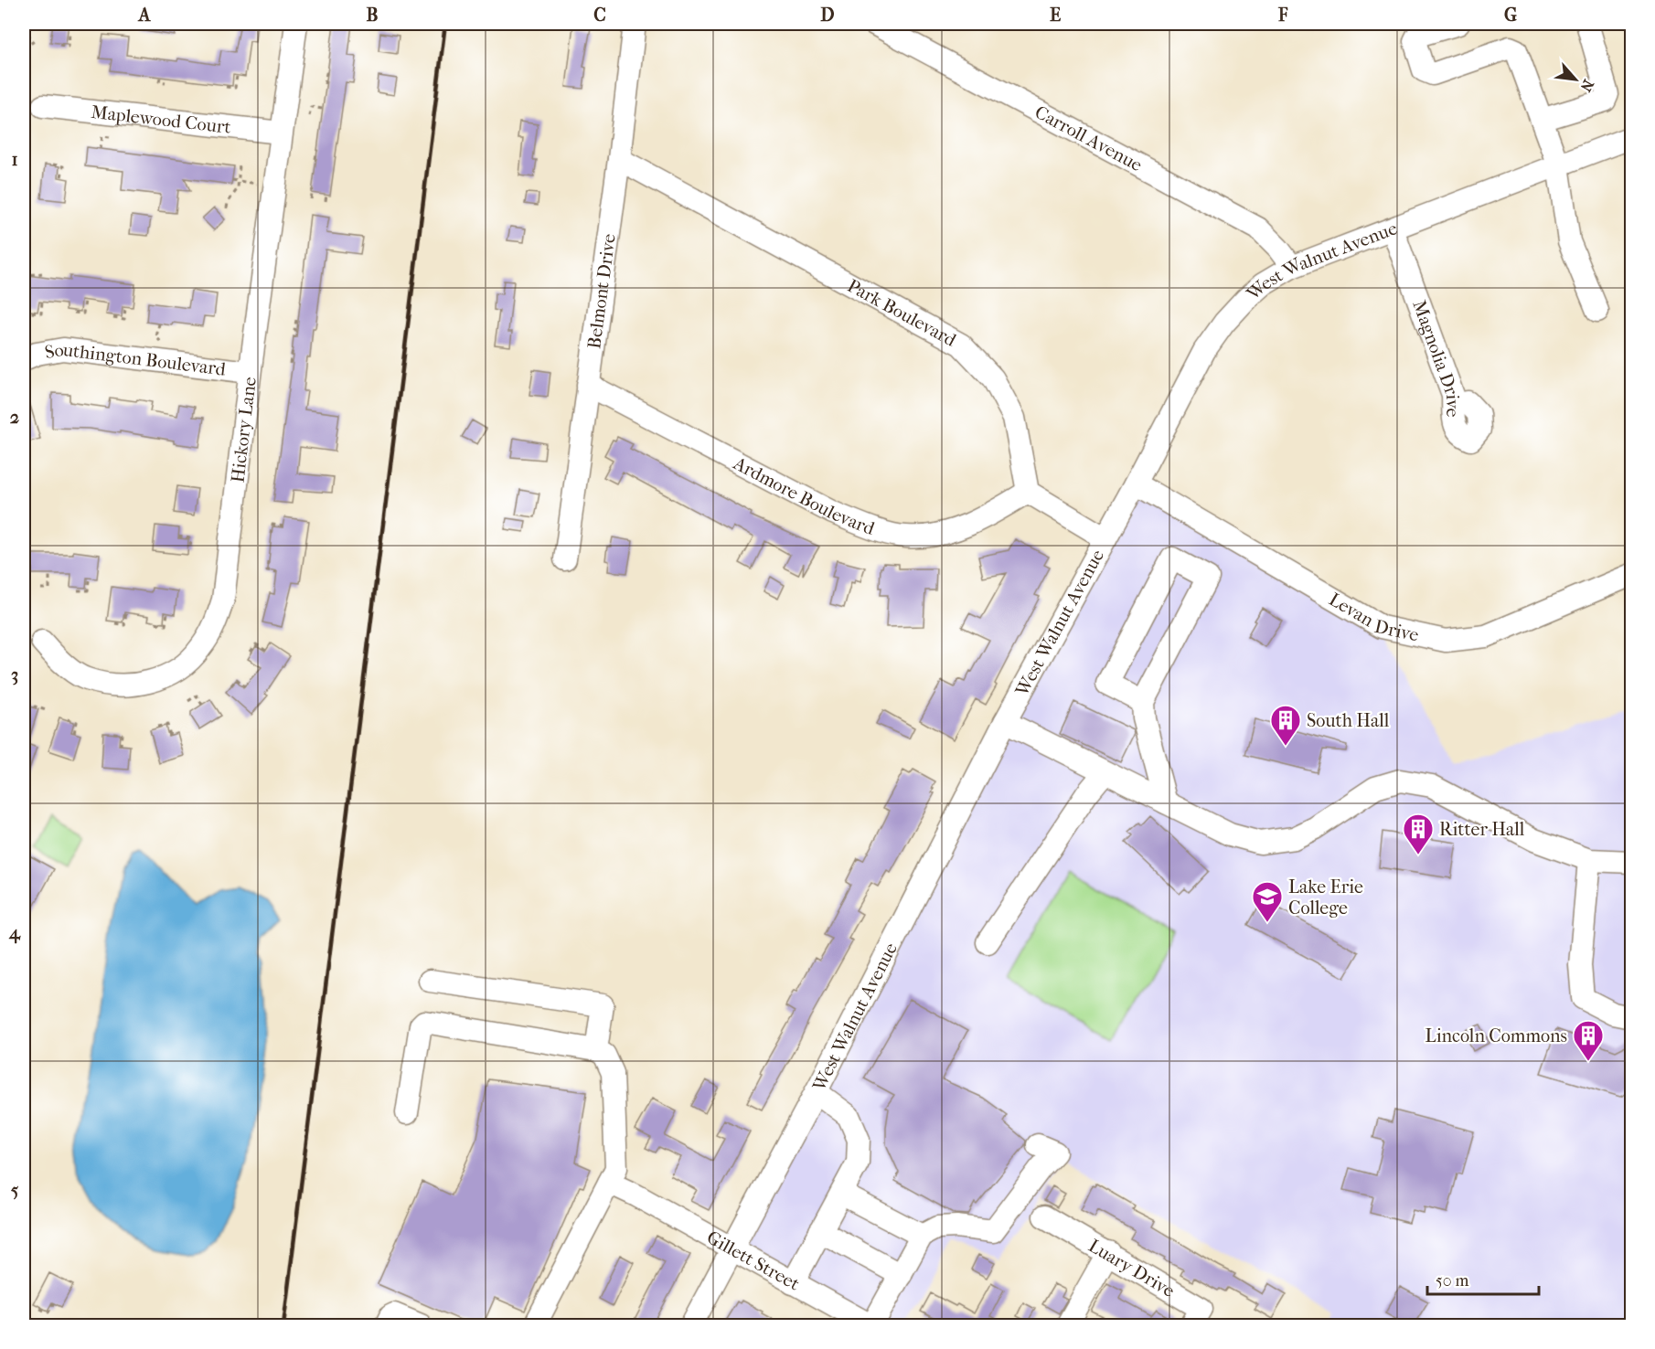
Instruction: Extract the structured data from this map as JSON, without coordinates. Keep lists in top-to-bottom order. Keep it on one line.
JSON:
{"streets":{"street":["Maplewood Court","Carroll Avenue","West Walnut Avenue","Belmont Drive","Park Boulevard","Magnolia Drive","Southington Boulevard","Hickory Lane","Ardmore Boulevard","Levan Drive","Gillett Street","Luary Drive"]},"crossings":[["Maplewood Court","Hickory Lane"],["Carroll Avenue","West Walnut Avenue"],["West Walnut Avenue","Magnolia Drive"],["West Walnut Avenue","Levan Drive"],["West Walnut Avenue","Gillett Street"],["Belmont Drive","Park Boulevard"],["Belmont Drive","Ardmore Boulevard"],["Park Boulevard","Ardmore Boulevard"],["Southington Boulevard","Hickory Lane"]],"places":{"building":["South Hall","Ritter Hall","Lincoln Commons"],"school or university":["Lake Erie College"]},"scale_bar":"50 m","north":"bottom right","grid":{"columns":["A","B","C","D","E","F","G"],"rows":["1","2","3","4","5"]}}
